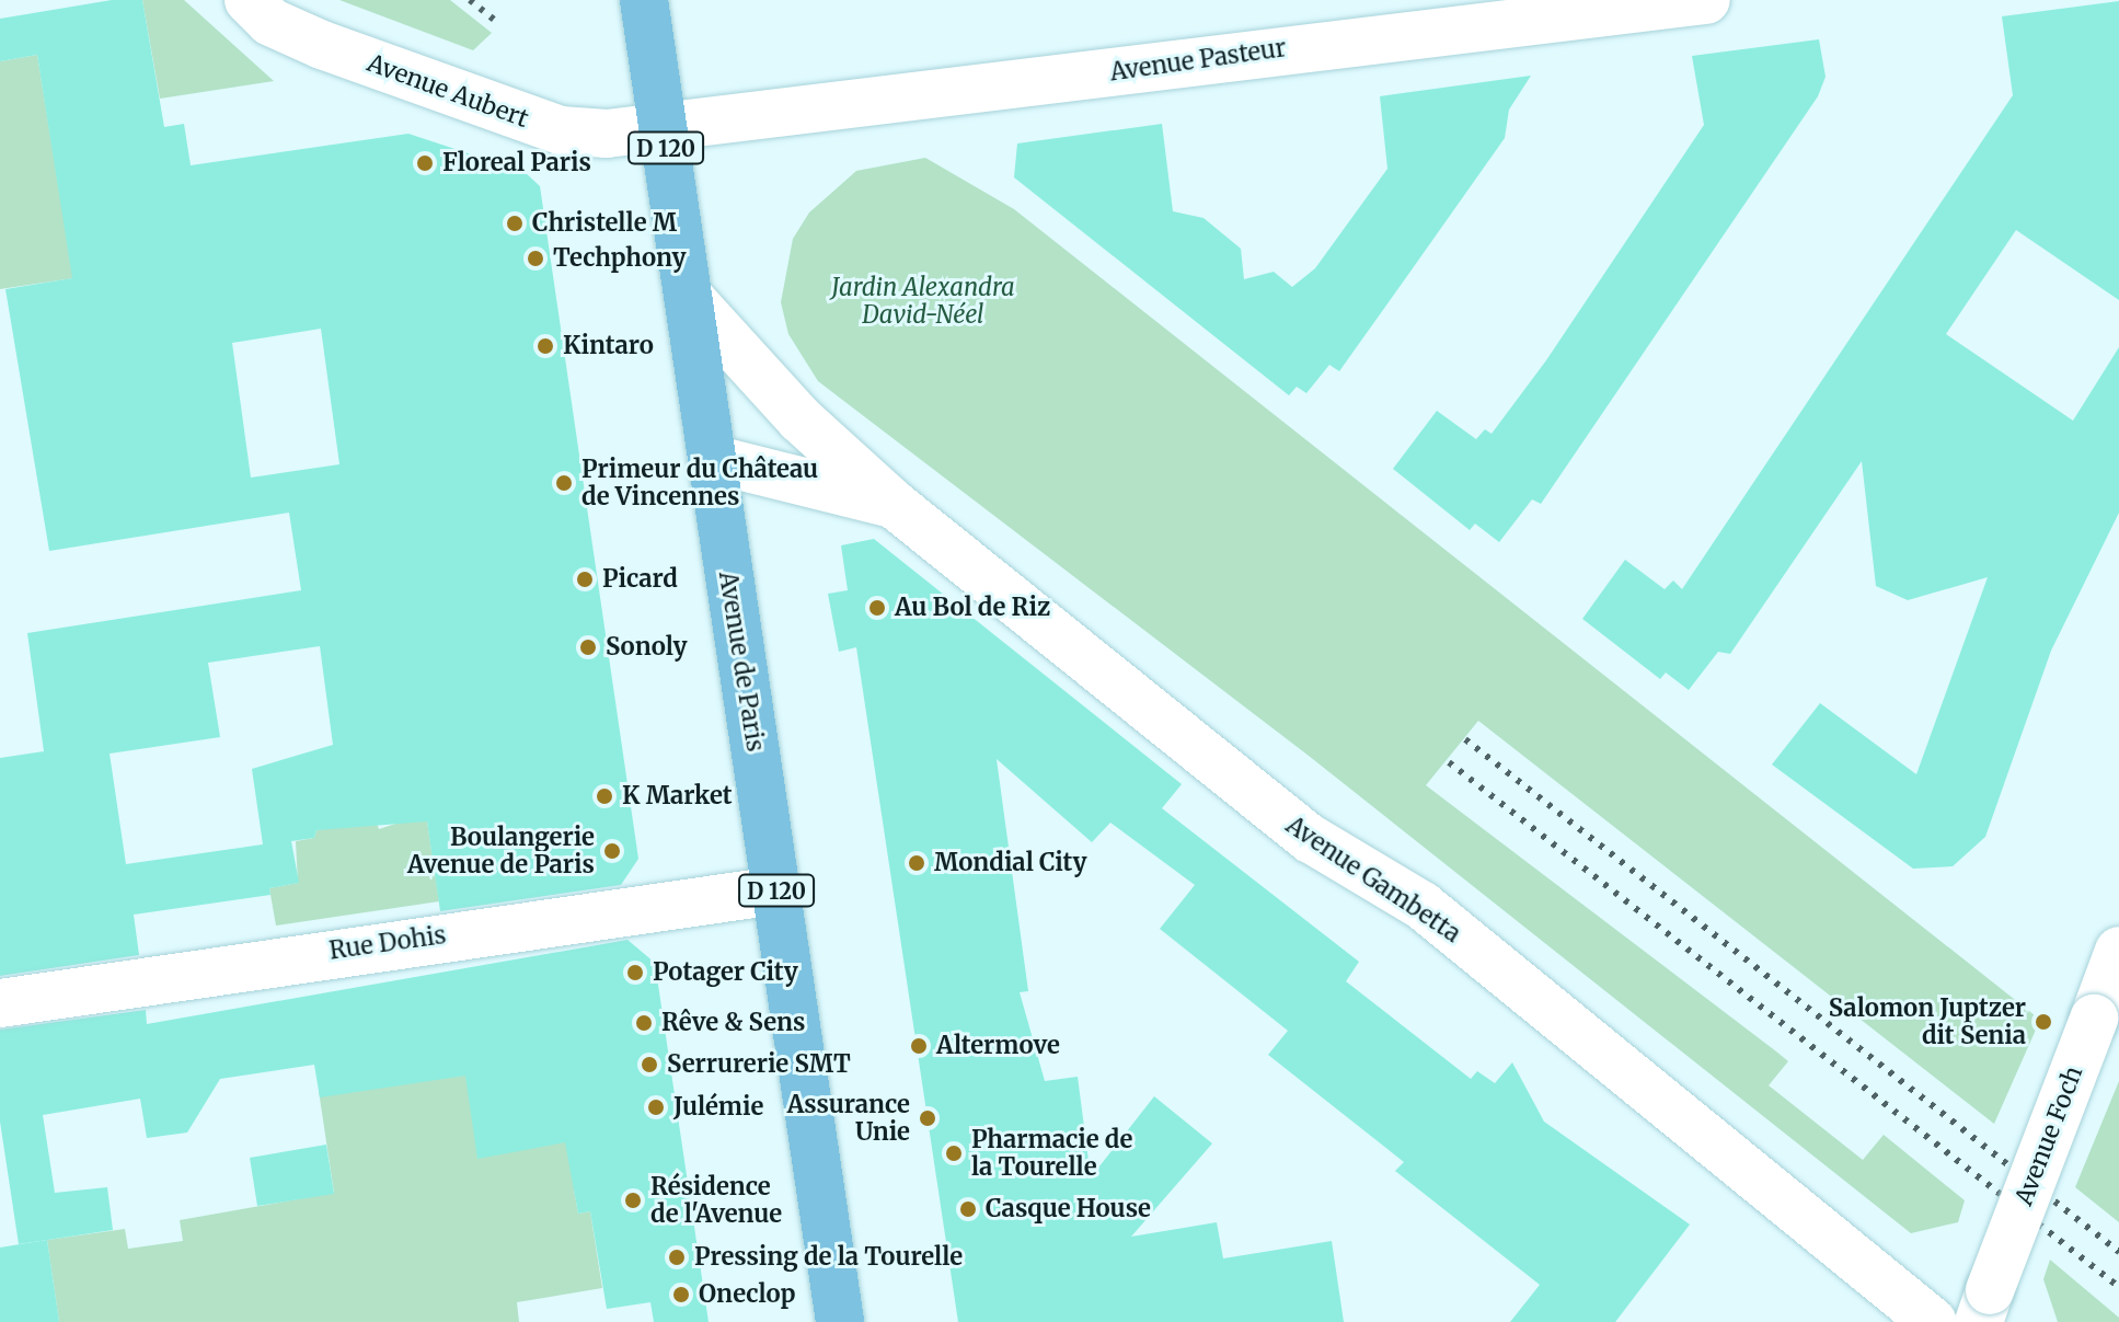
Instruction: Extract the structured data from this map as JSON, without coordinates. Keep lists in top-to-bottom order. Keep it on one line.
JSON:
{"streets":{"main road":["D 120","Avenue de Paris"],"street":["Avenue Pasteur","Avenue Aubert","Avenue Gambetta","Rue Dohis","Avenue Foch"]},"crossings":[["Avenue Pasteur","Avenue Aubert"],["Avenue Pasteur","Avenue de Paris"],["Avenue Aubert","Avenue de Paris"],["Avenue de Paris","Avenue Gambetta"],["Avenue de Paris","Rue Dohis"]],"parks":["Jardin Alexandra David-Néel"],"places":["Floreal Paris","Christelle M","Techphony","Kintaro","Primeur du Château de Vincennes","Picard","Au Bol de Riz","Sonoly","K Market","Boulangerie Avenue de Paris","Mondial City","Potager City","Salomon Juptzer dit Senia","Rêve & Sens","Altermove","Serrurerie SMT","Julémie","Assurance Unie","Pharmacie de la Tourelle","Résidence de l'Avenue","Casque House","Pressing de la Tourelle","Oneclop"]}
